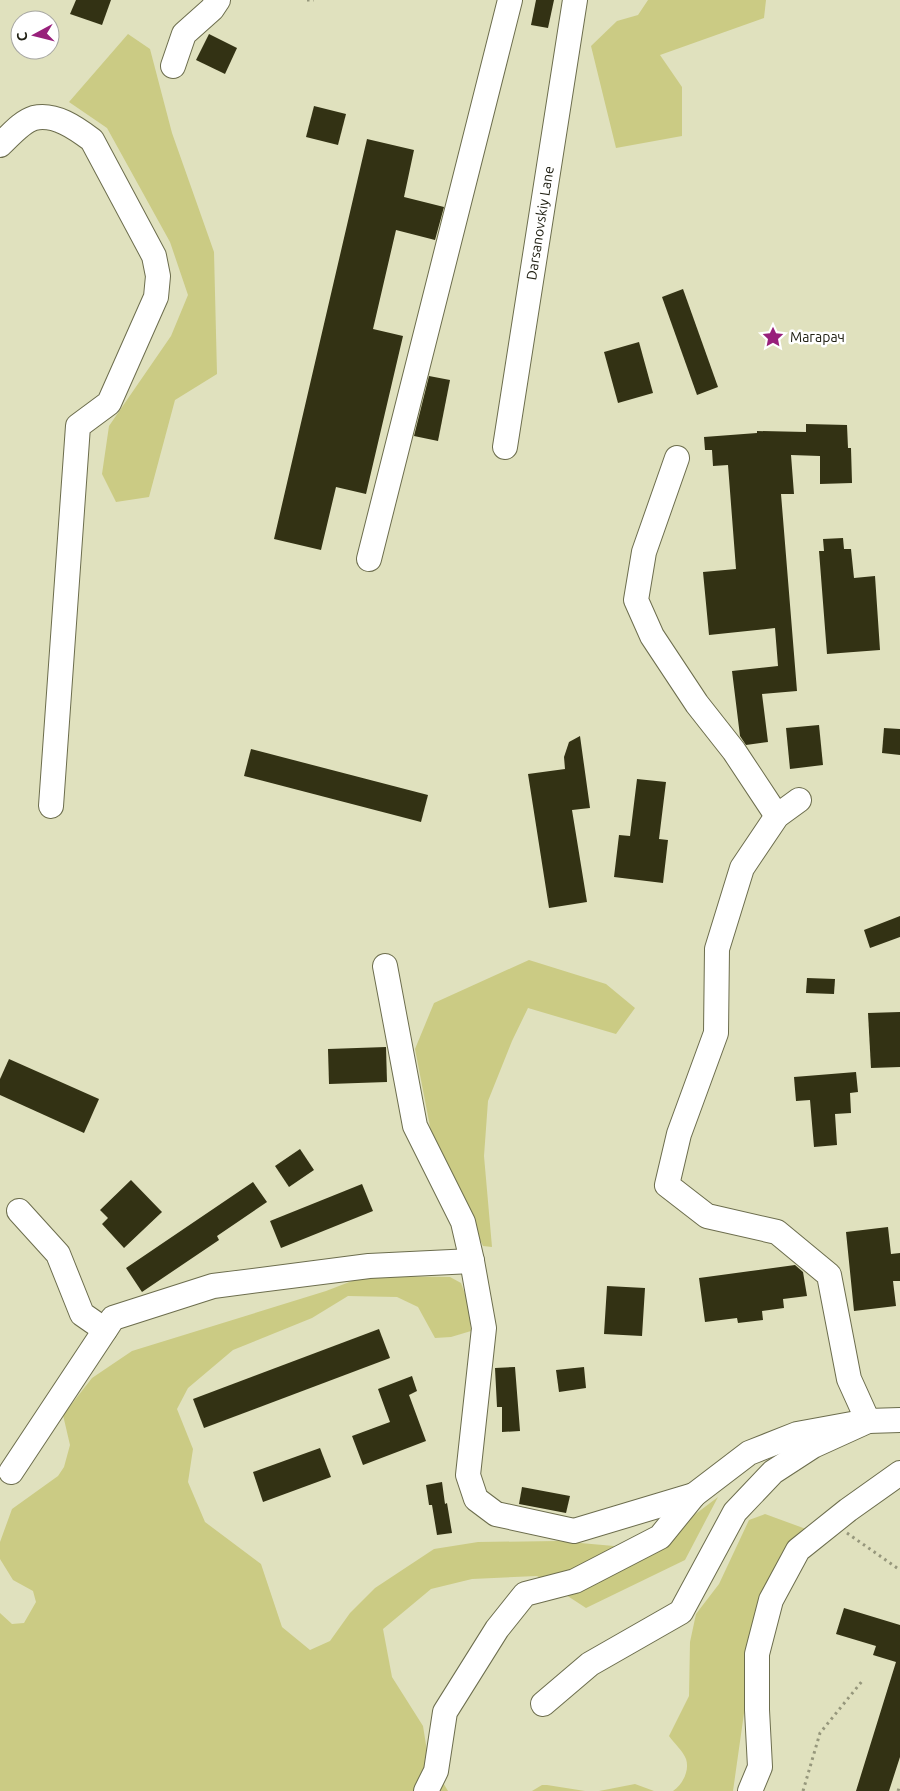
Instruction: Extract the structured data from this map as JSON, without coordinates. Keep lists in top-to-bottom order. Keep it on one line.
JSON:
{"streets":{"street":["Darsanovskiy Lane"]},"places":{"place":["Магарач"]},"north":"left"}
